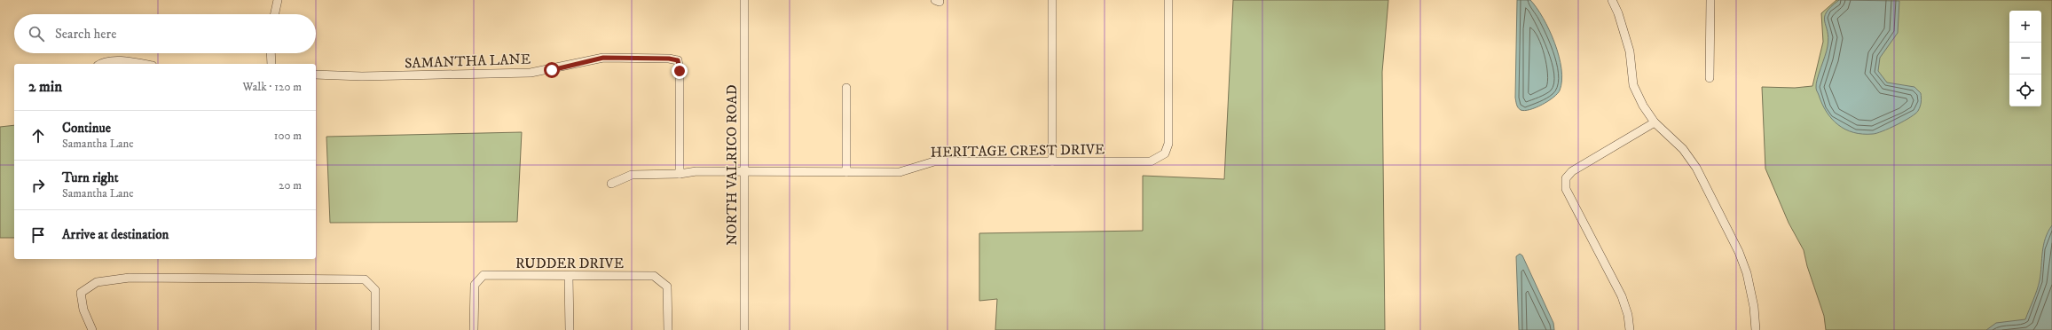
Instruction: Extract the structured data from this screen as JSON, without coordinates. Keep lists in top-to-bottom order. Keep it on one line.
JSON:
{"streets":{"street":["SAMANTHA LANE","HERITAGE CREST DRIVE","NORTH VALRICO ROAD","RUDDER DRIVE"]},"crossings":[["SAMANTHA LANE","HERITAGE CREST DRIVE"],["HERITAGE CREST DRIVE","NORTH VALRICO ROAD"]],"page":{"map_buttons":["+","−"],"search":"Search here","heading":["2 min","Walk · 120 m"],"list":[["Continue","Samantha Lane","100 m"],["Turn right","Samantha Lane","20 m"],"Arrive at destination"]}}
